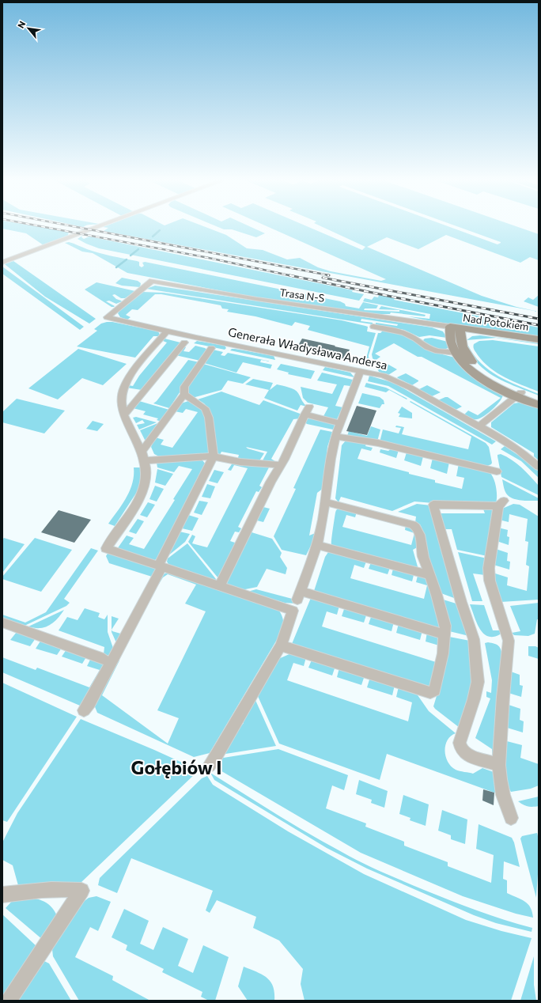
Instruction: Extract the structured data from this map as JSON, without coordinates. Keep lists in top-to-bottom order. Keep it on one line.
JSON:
{"streets":{"main road":["Nad Potokiem"],"street":["Trasa N-S","Generała Władysława Andersa"]},"crossings":[["Trasa N-S","Nad Potokiem"],["Trasa N-S","Generała Władysława Andersa"]],"districts":["Gołębiów I"],"north":"top left"}
